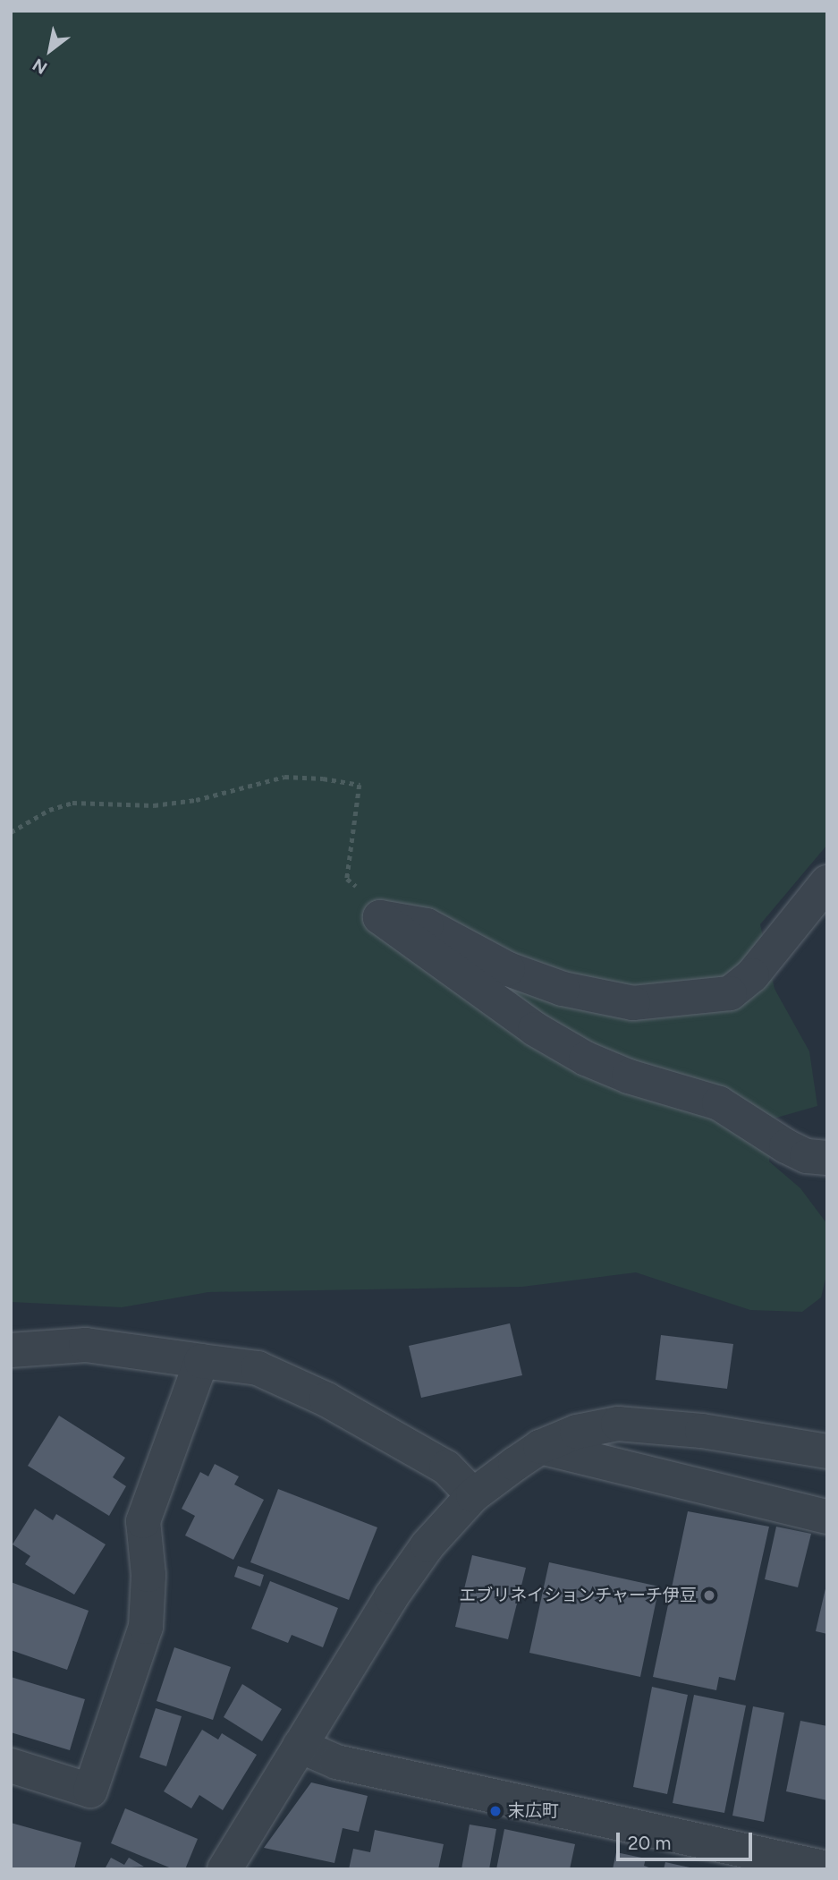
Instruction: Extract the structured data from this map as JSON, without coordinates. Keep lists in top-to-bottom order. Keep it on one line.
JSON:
{"places":["エブリネイションチャーチ伊豆","末広町"],"scale_bar":"20 m","north":"bottom left"}
